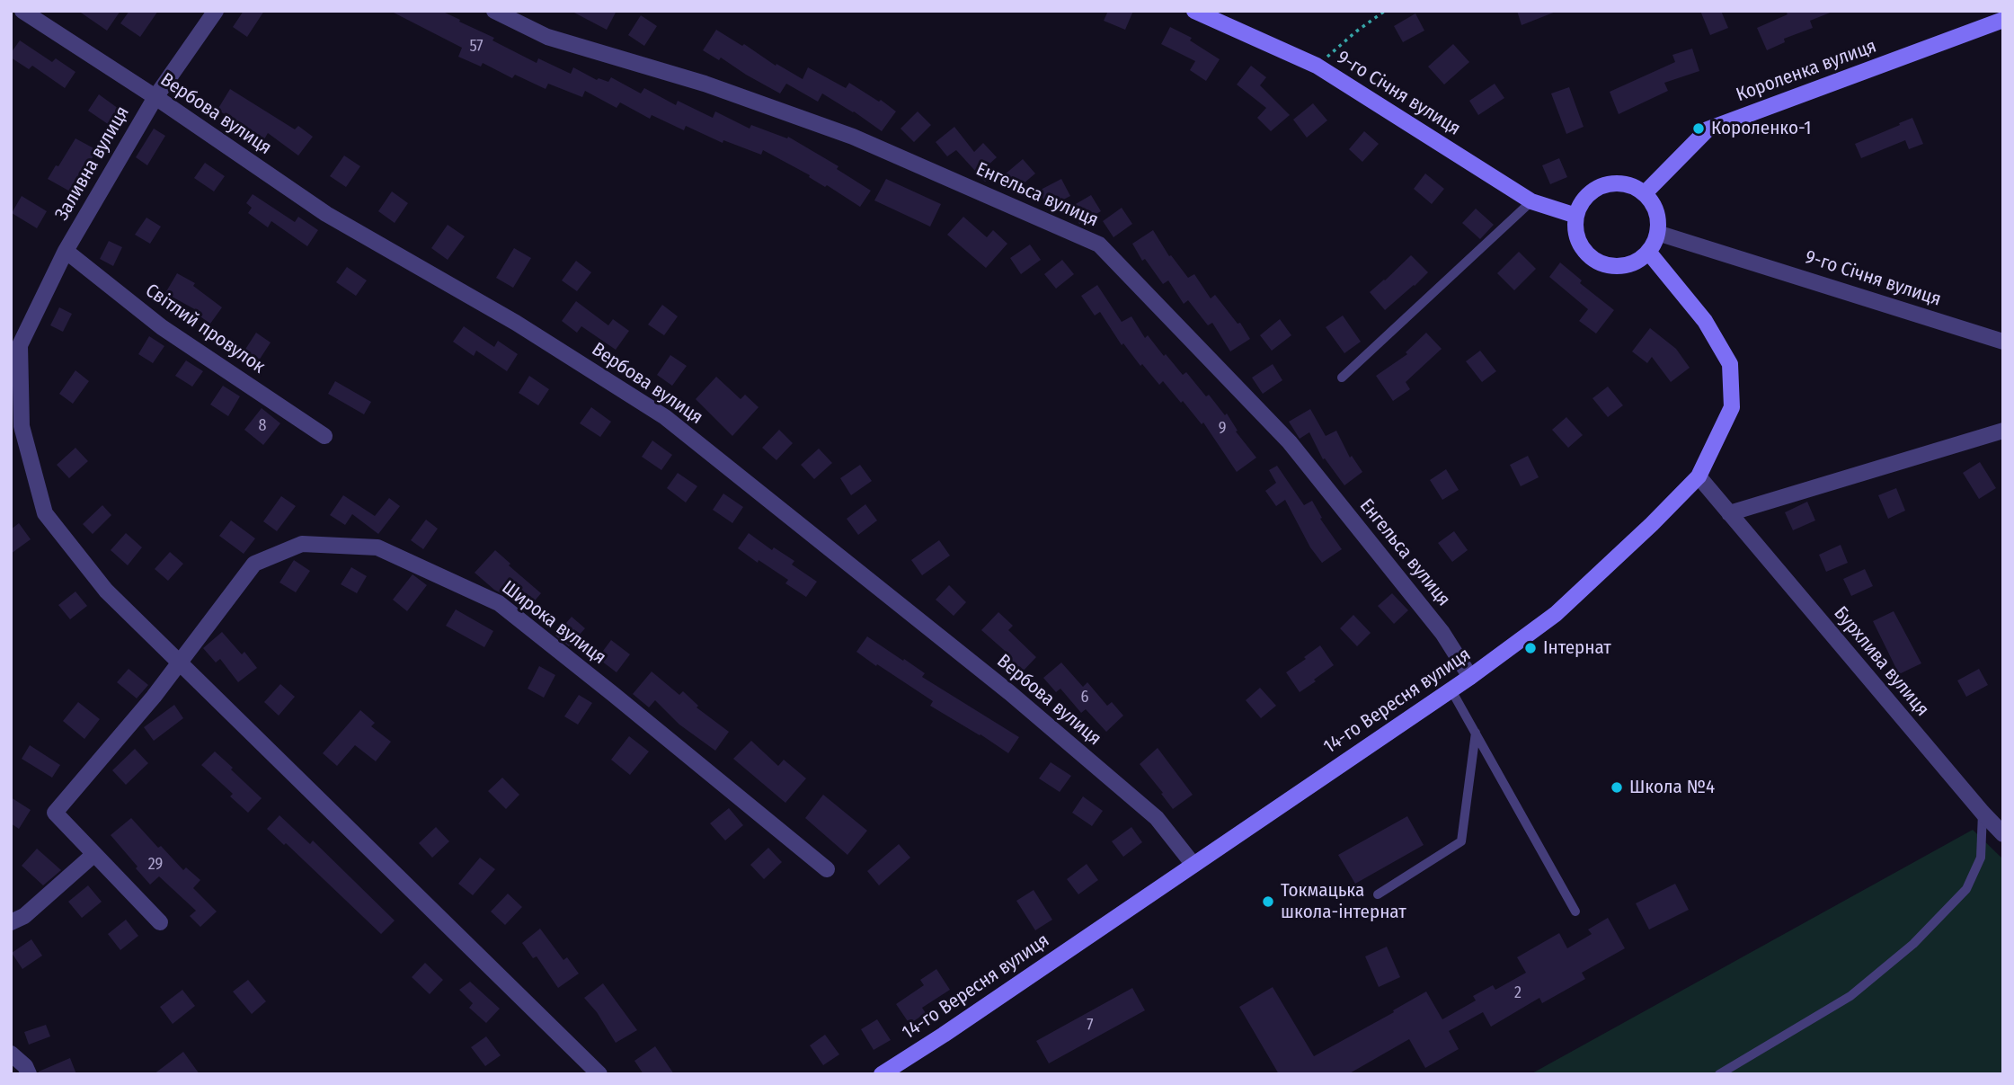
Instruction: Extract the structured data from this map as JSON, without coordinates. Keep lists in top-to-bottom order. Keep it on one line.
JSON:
{"streets":{"street":["Короленка вулиця","9-го Січня вулиця","Вербова вулиця","Заливна вулиця","Енгельса вулиця","Світлий провулок","Широка вулиця","Бурхлива вулиця","14-го Вересня вулиця"]},"crossings":[["Короленка вулиця","9-го Січня вулиця"],["Короленка вулиця","14-го Вересня вулиця"],["9-го Січня вулиця","14-го Вересня вулиця"],["Вербова вулиця","Заливна вулиця"],["Вербова вулиця","14-го Вересня вулиця"],["Заливна вулиця","Світлий провулок"],["Енгельса вулиця","14-го Вересня вулиця"],["Бурхлива вулиця","14-го Вересня вулиця"]],"places":["Короленко-1","Інтернат","Школа №4","Токмацька школа-інтернат"],"house_numbers":["57","8","9","6","29","2","7"]}
